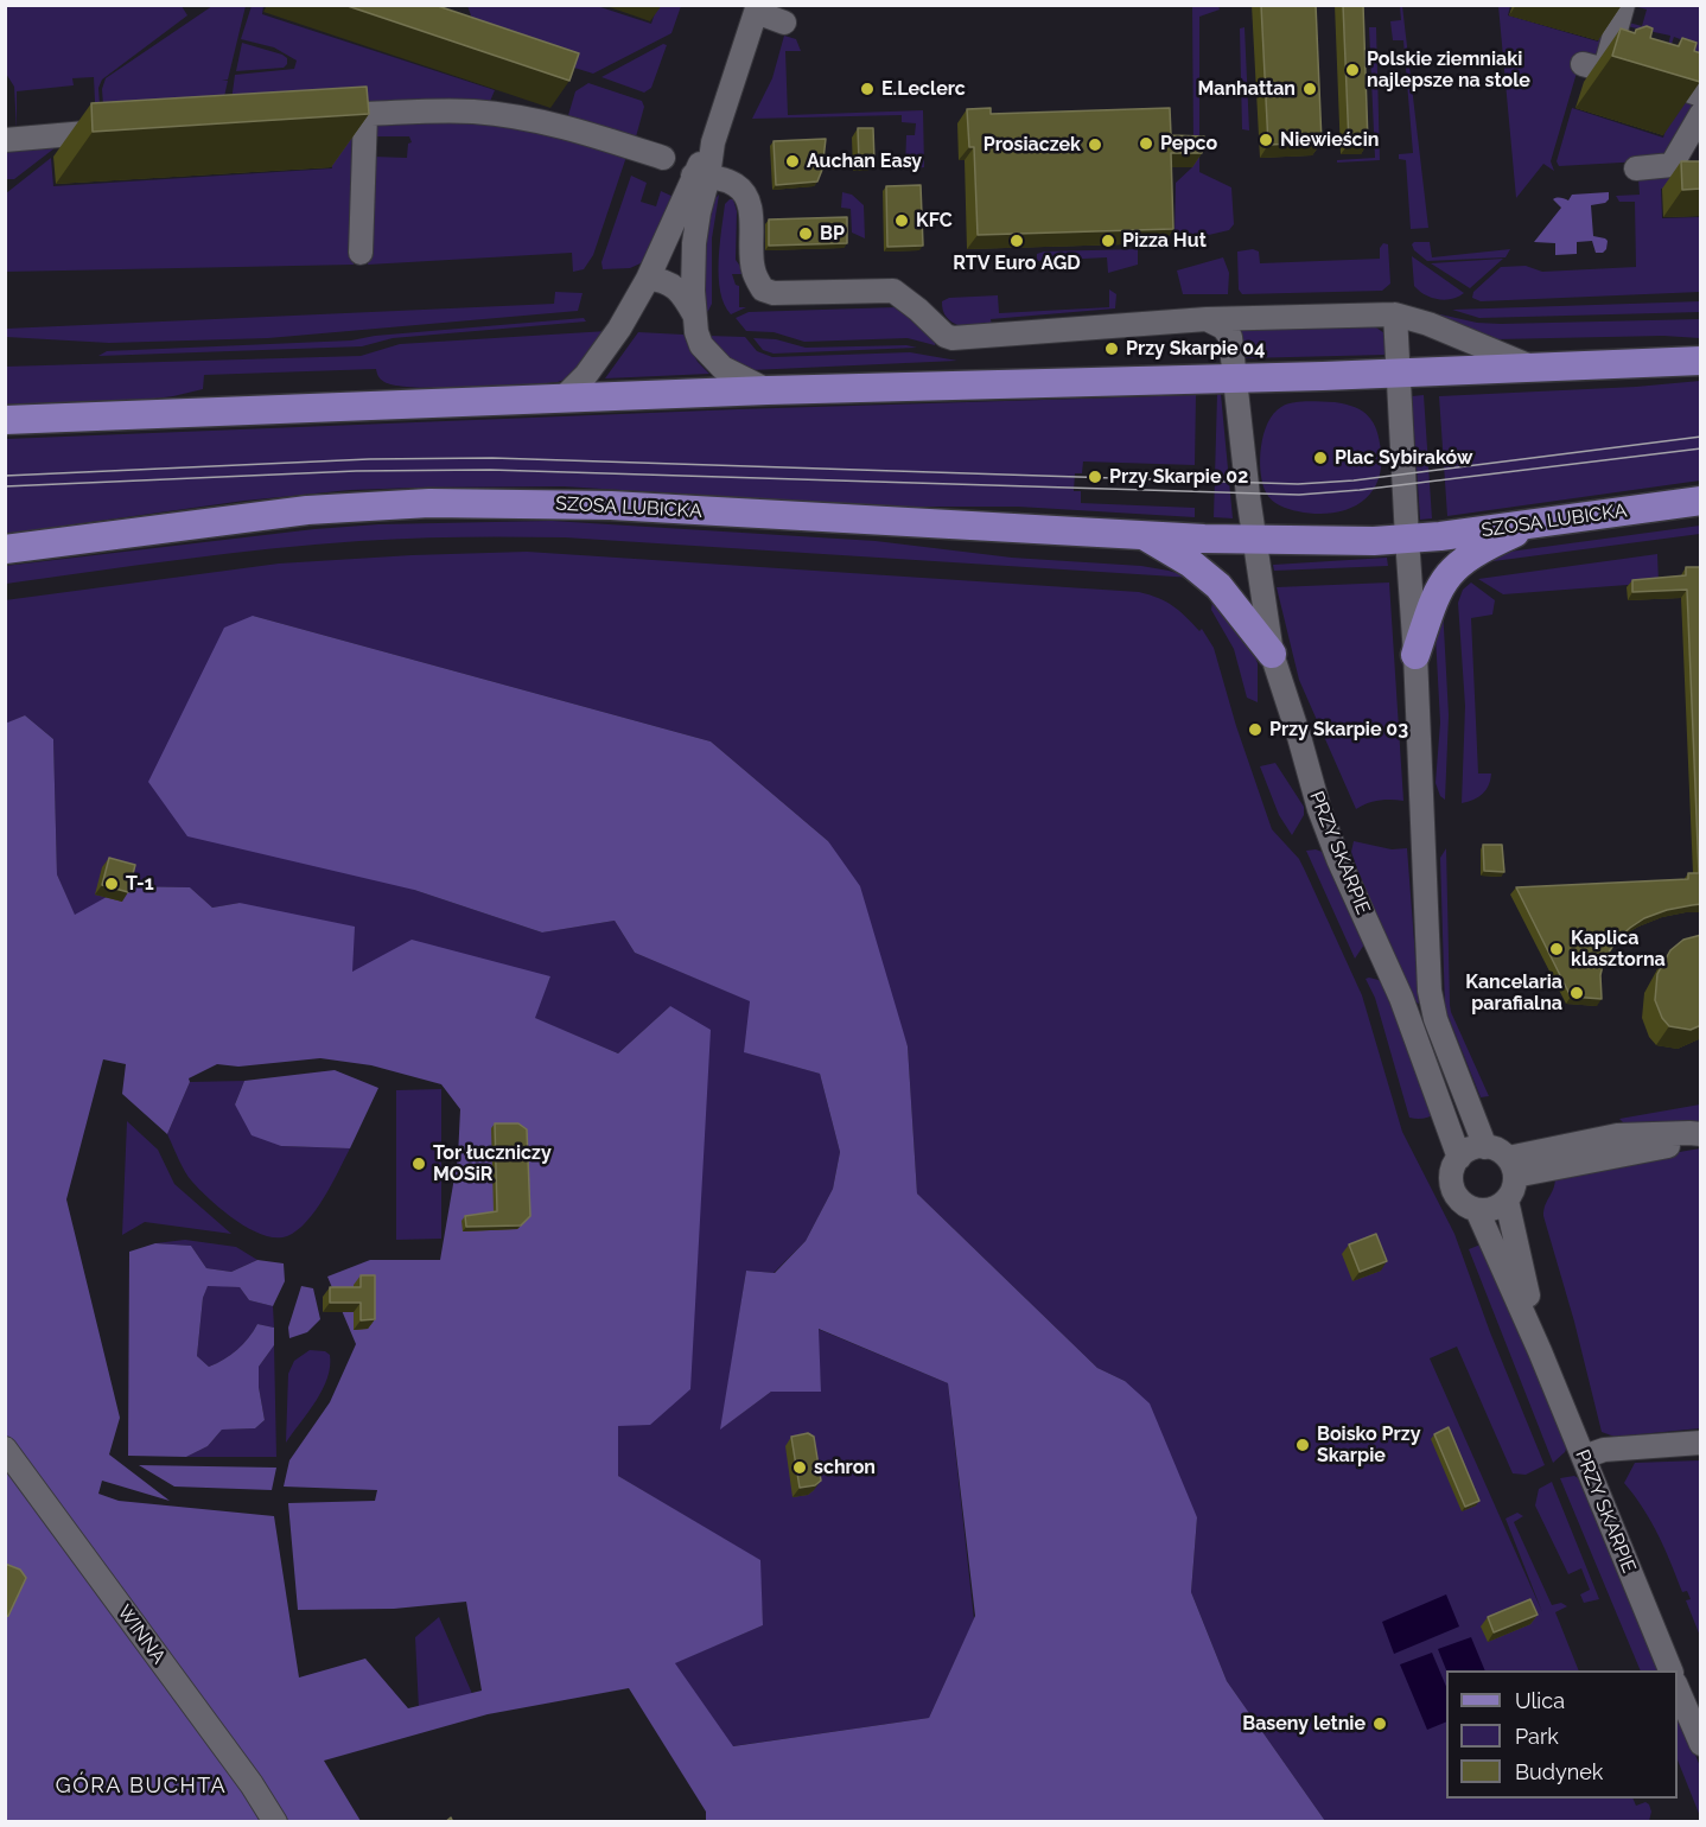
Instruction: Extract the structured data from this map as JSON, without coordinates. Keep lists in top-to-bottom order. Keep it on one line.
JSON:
{"streets":{"main road":["SZOSA LUBICKA"],"street":["PRZY SKARPIE","WINNA"]},"crossings":[["SZOSA LUBICKA","PRZY SKARPIE"]],"districts":["GÓRA BUCHTA"],"places":["Polskie ziemniaki najlepsze na stole","E.Leclerc","Manhattan","Niewieścin","Pepco","Prosiaczek","Auchan Easy","KFC","BP","RTV Euro AGD","Pizza Hut","Przy Skarpie 04","Plac Sybiraków","Przy Skarpie 02","Przy Skarpie 03","T-1","Kaplica klasztorna","Kancelaria parafialna","Tor łuczniczy MOSiR","Boisko Przy Skarpie","schron","Baseny letnie"],"legend":["Ulica","Park","Budynek"]}
